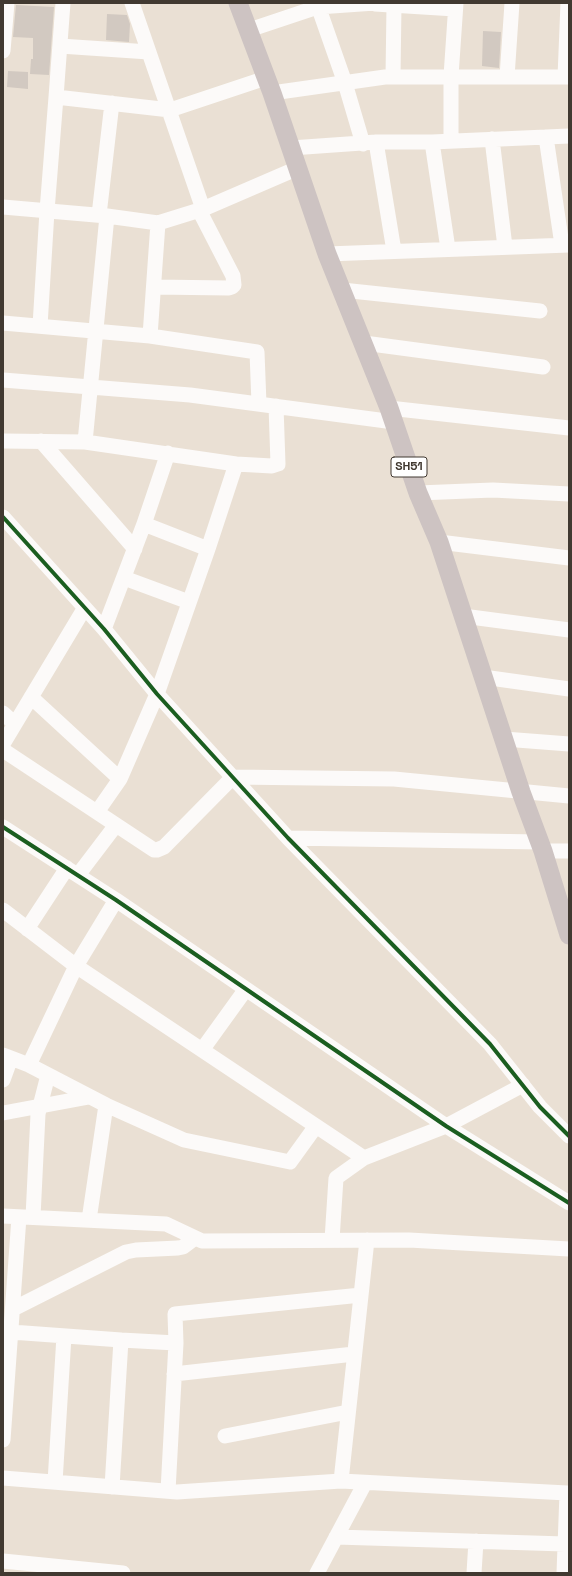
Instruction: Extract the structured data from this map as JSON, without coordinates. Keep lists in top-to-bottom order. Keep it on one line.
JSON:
{"streets":{"main road":["SH51"]}}
